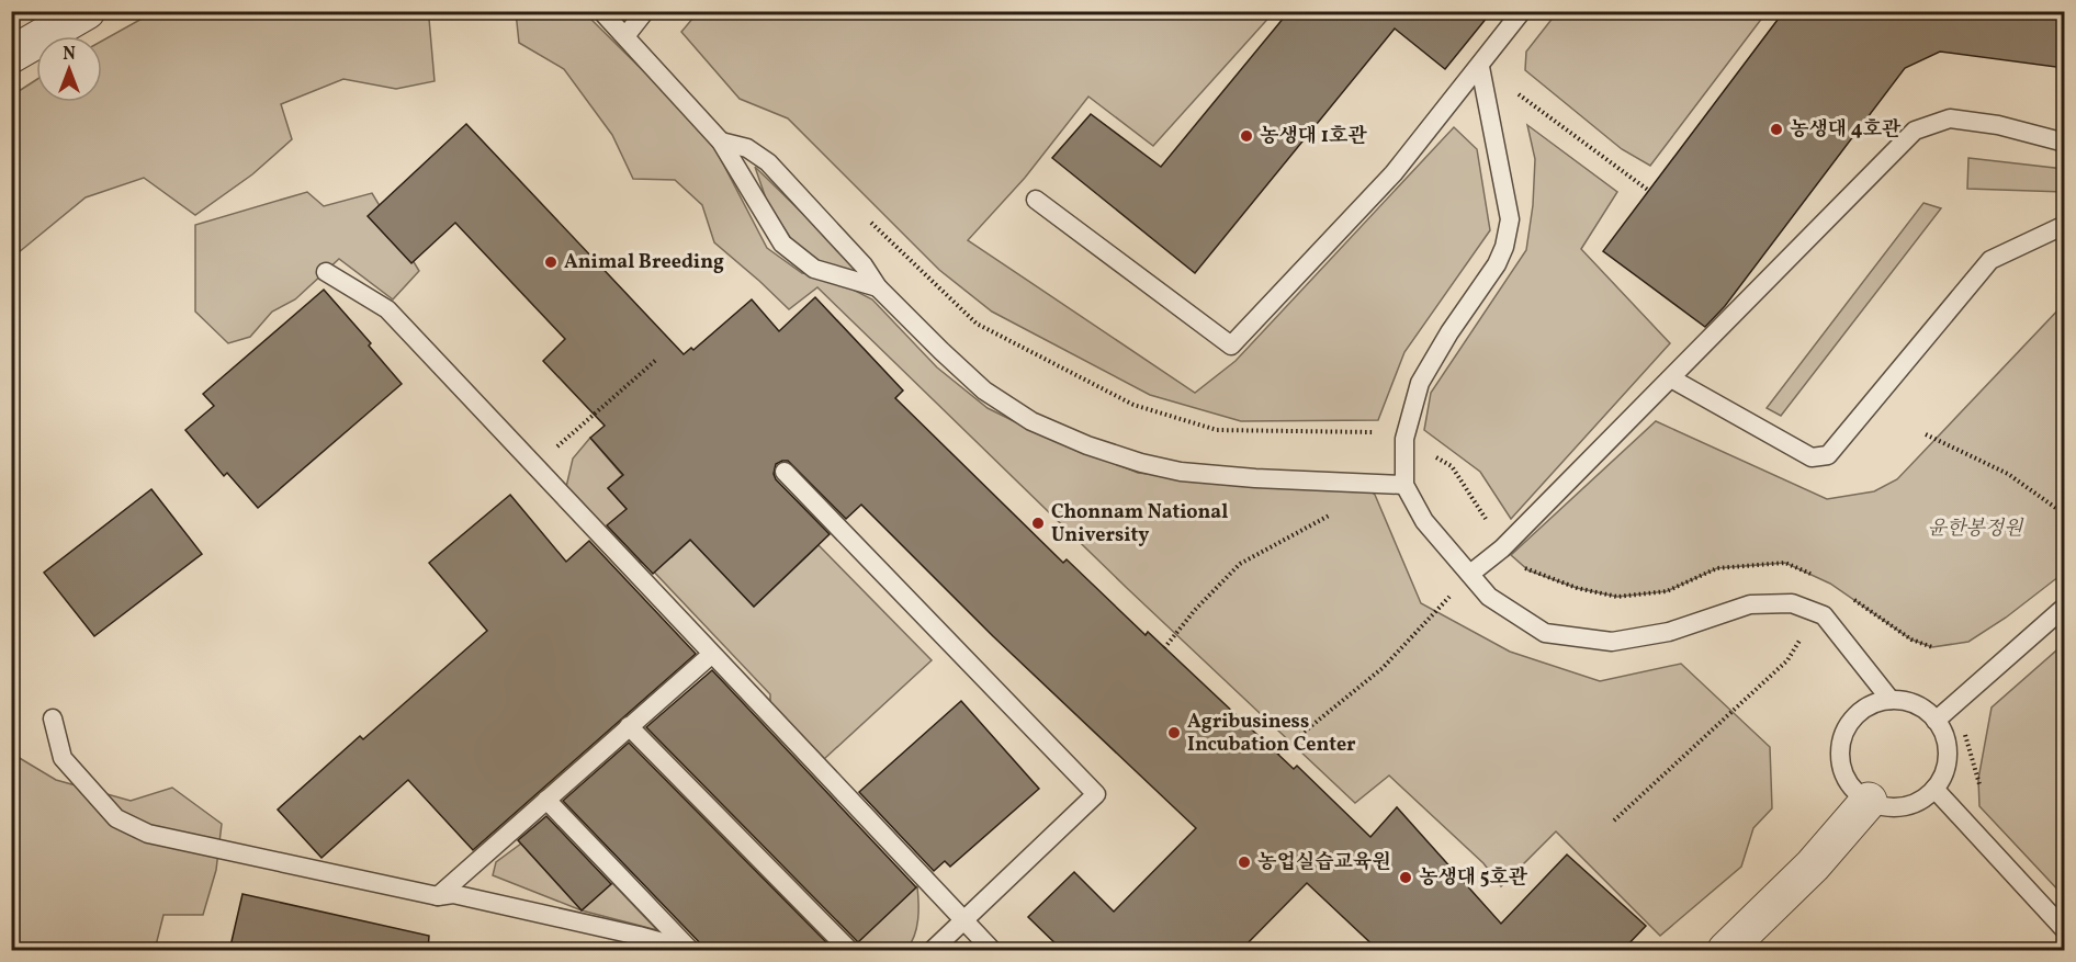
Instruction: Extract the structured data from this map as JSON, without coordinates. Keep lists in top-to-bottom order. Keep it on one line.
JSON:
{"parks":["윤한봉정원"],"places":["농생대 4호관","농생대 1호관","Animal Breeding","Chonnam National University","Agribusiness Incubation Center","농업실습교육원","농생대 5호관"],"north":"top"}
